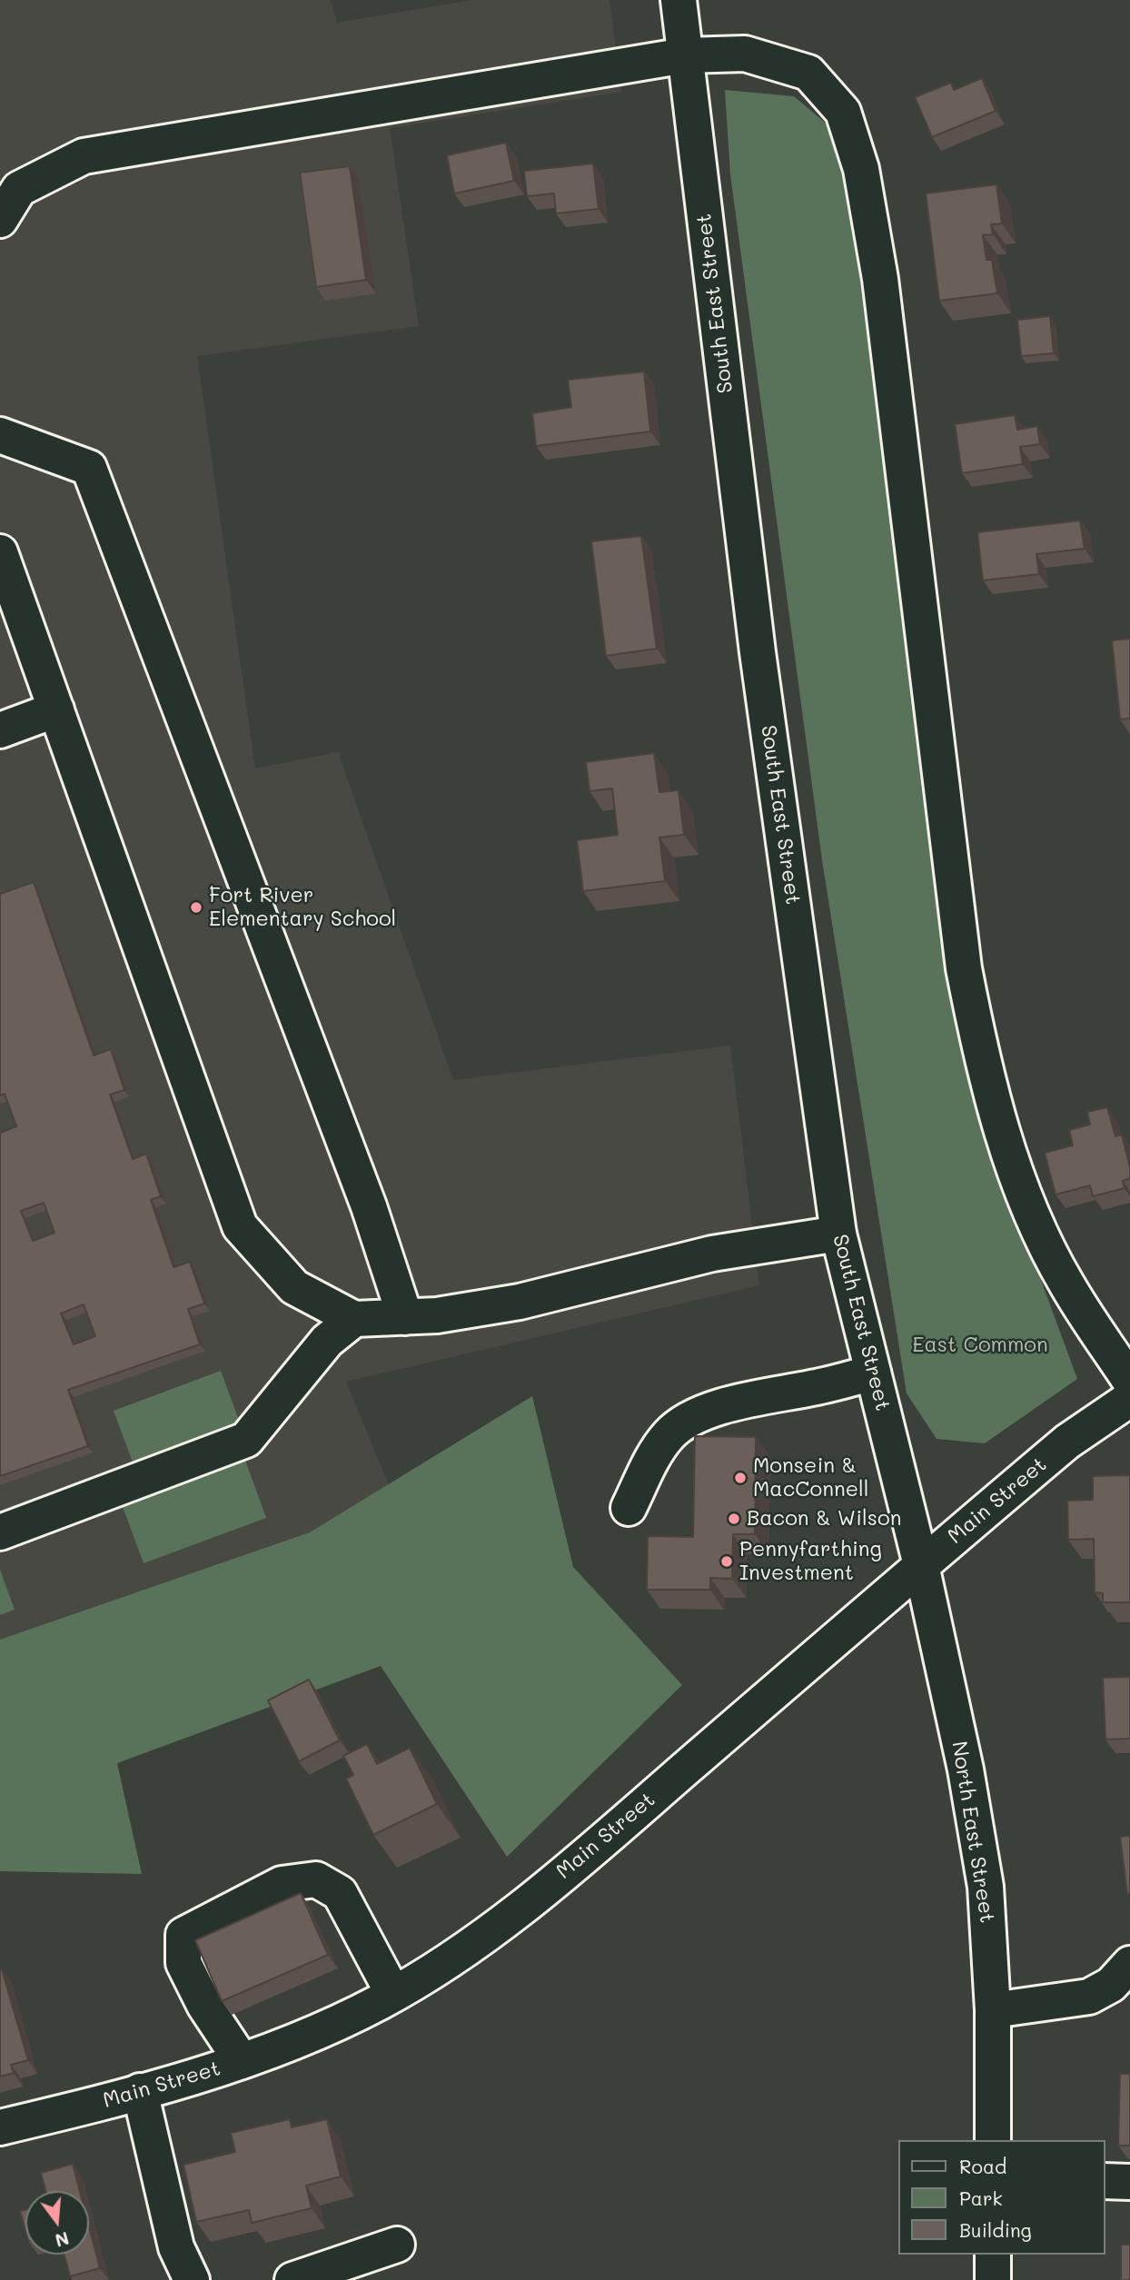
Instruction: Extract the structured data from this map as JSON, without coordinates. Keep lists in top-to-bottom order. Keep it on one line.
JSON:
{"streets":{"main road":["South East Street","Main Street","North East Street"]},"crossings":[["South East Street","Main Street"],["South East Street","North East Street"],["Main Street","North East Street"]],"parks":["East Common"],"places":["Fort River Elementary School","Monsein & MacConnell","Bacon & Wilson","Pennyfarthing Investment"],"legend":["Road","Park","Building"],"north":"bottom"}
